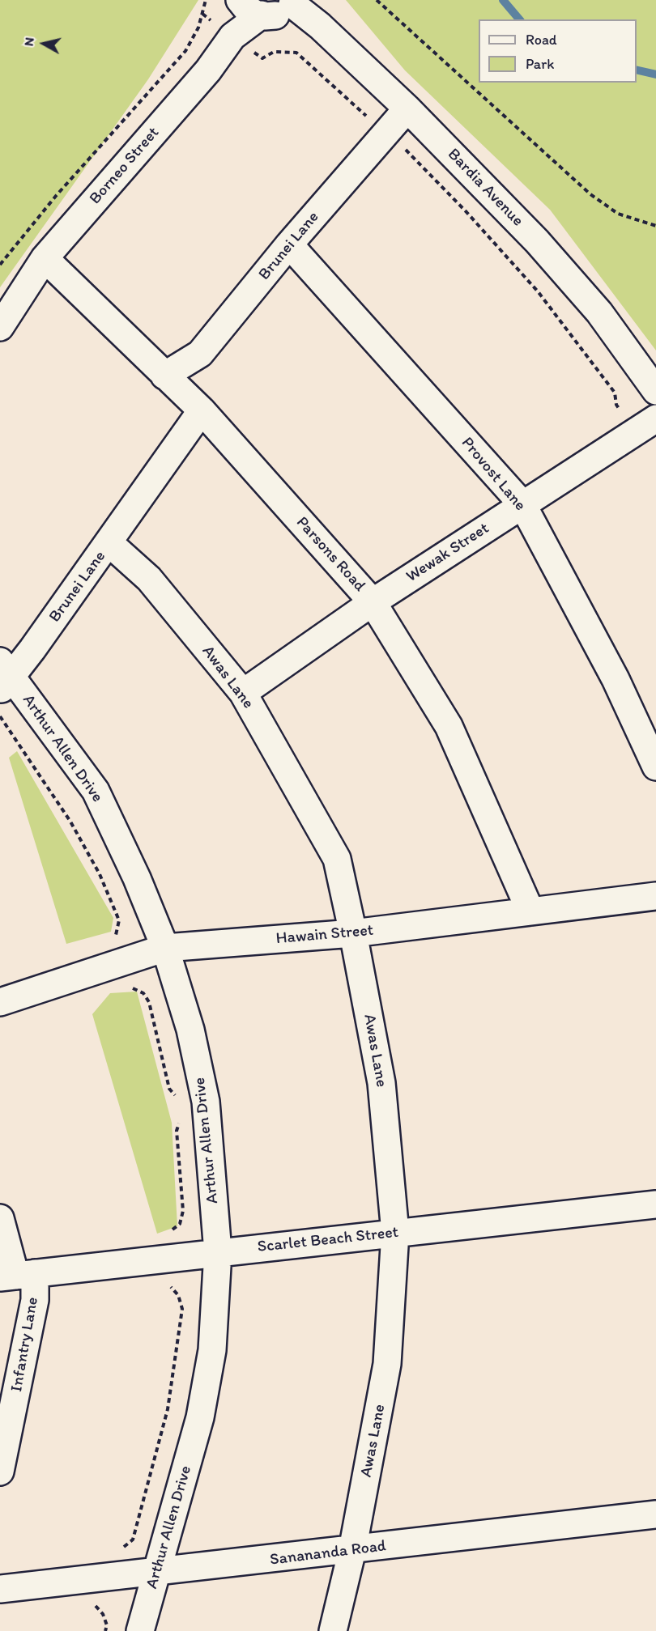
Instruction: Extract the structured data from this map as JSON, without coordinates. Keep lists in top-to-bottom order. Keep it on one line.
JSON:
{"streets":{"street":["Borneo Street","Bardia Avenue","Brunei Lane","Provost Lane","Wewak Street","Parsons Road","Awas Lane","Arthur Allen Drive","Hawain Street","Scarlet Beach Street","Infantry Lane","Sanananda Road"]},"crossings":[["Borneo Street","Parsons Road"],["Bardia Avenue","Brunei Lane"],["Brunei Lane","Provost Lane"],["Brunei Lane","Parsons Road"],["Brunei Lane","Awas Lane"],["Brunei Lane","Arthur Allen Drive"],["Provost Lane","Wewak Street"],["Wewak Street","Parsons Road"],["Wewak Street","Awas Lane"],["Parsons Road","Hawain Street"],["Awas Lane","Hawain Street"],["Awas Lane","Scarlet Beach Street"],["Awas Lane","Sanananda Road"],["Arthur Allen Drive","Hawain Street"],["Arthur Allen Drive","Scarlet Beach Street"],["Arthur Allen Drive","Sanananda Road"],["Scarlet Beach Street","Infantry Lane"]],"legend":["Road","Park"],"north":"left"}
